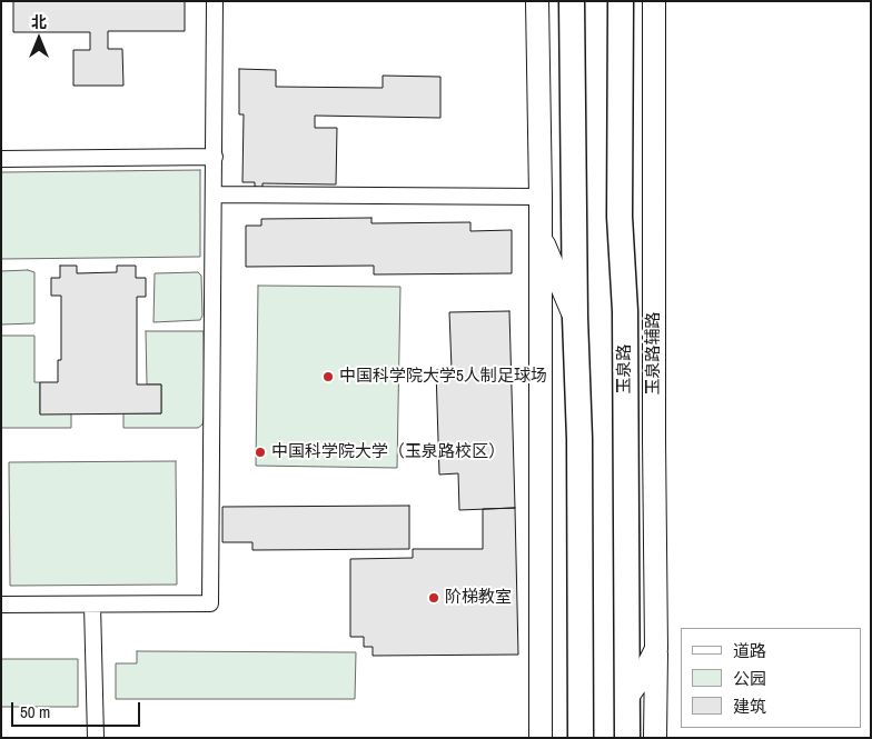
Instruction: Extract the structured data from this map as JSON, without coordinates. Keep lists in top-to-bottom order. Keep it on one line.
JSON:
{"streets":{"main road":["玉泉路"],"street":["玉泉路辅路"]},"crossings":[["玉泉路辅路","玉泉路"]],"places":["中国科学院大学5人制足球场","中国科学院大学（玉泉路校区）","阶梯教室"],"legend":["道路","公园","建筑"],"scale_bar":"50 m","north":"top"}
